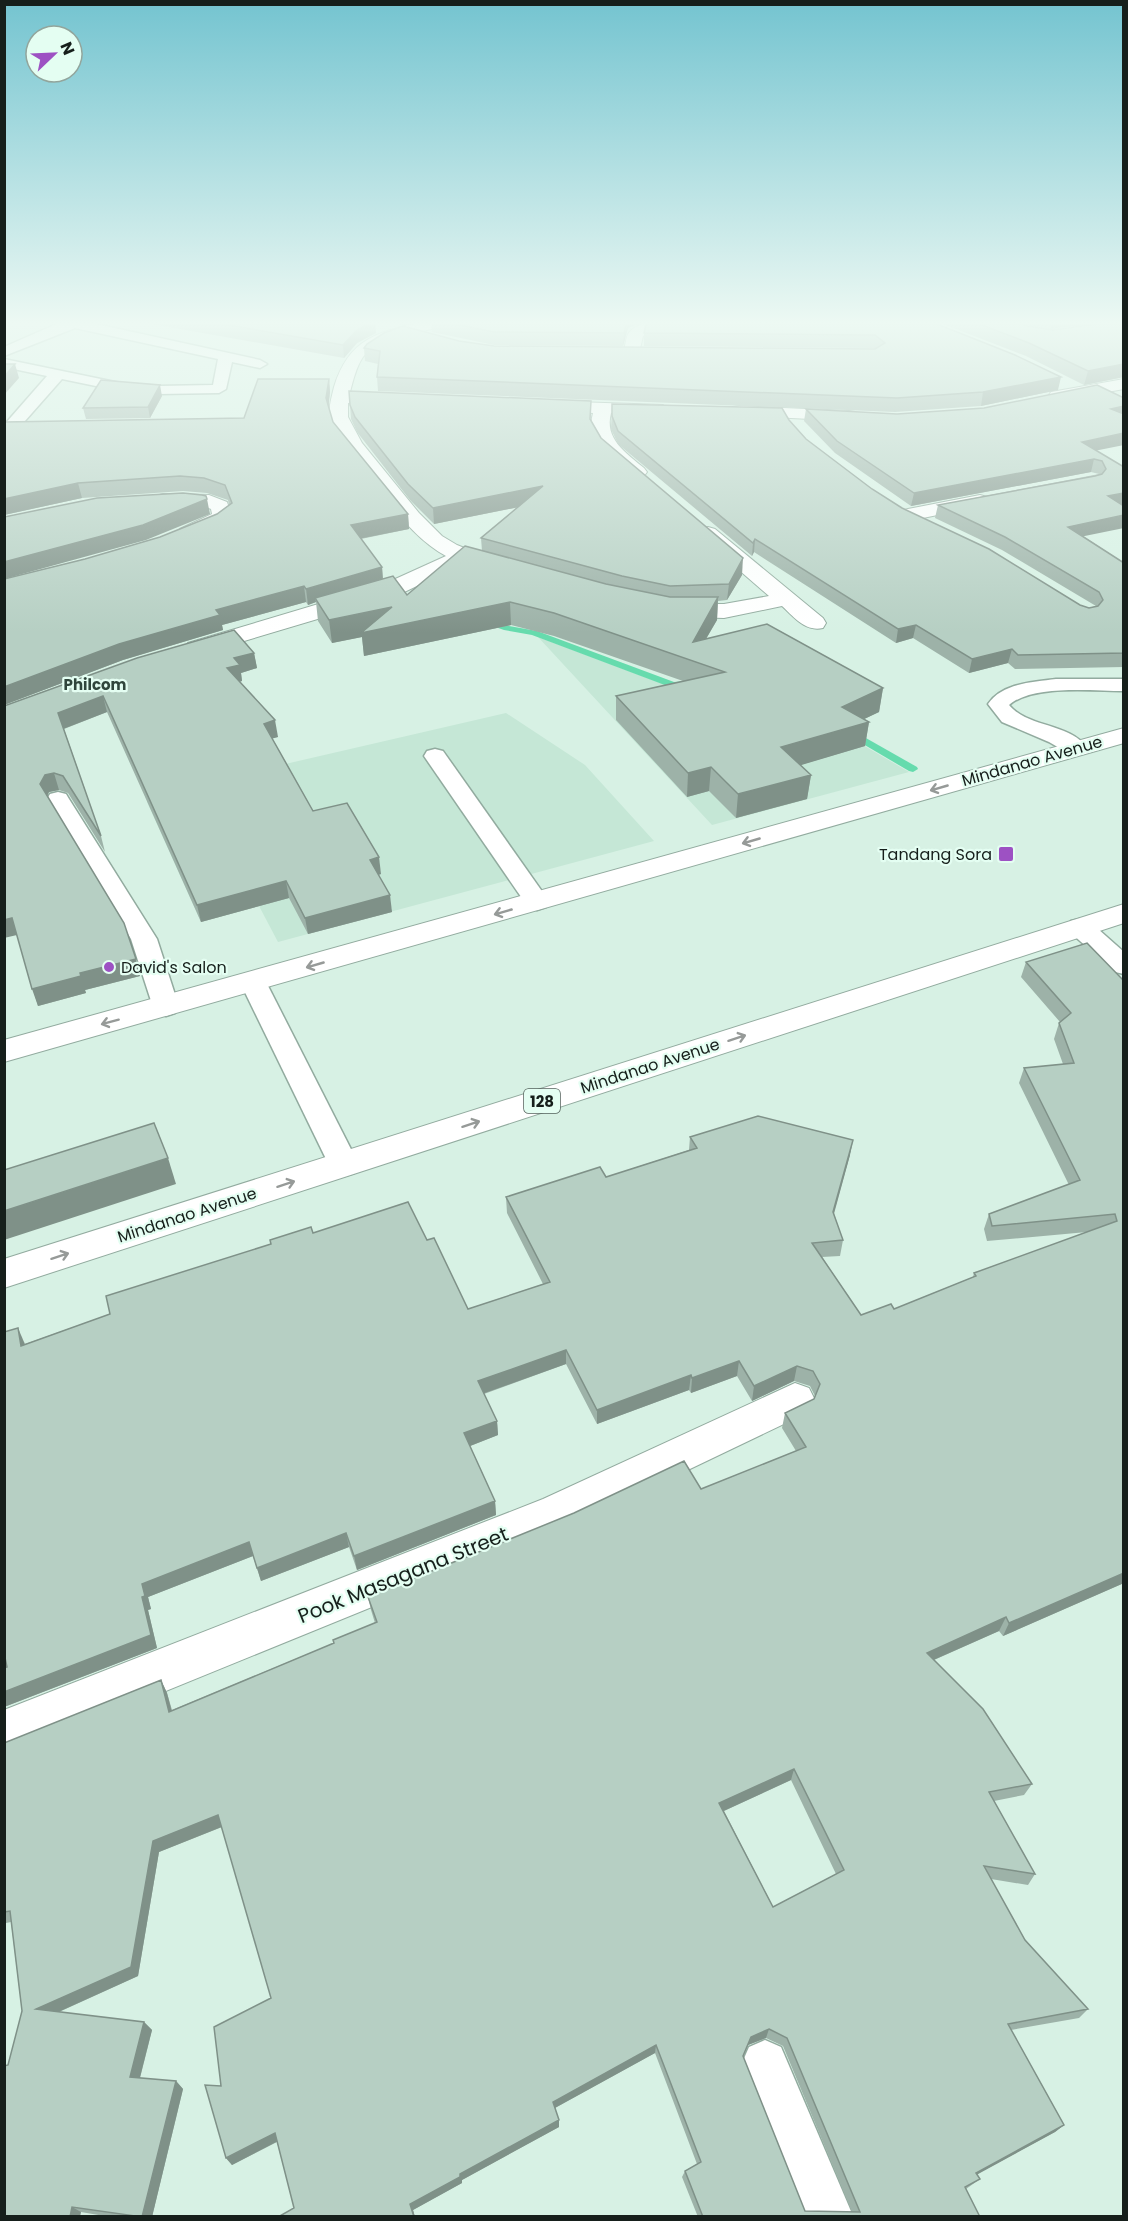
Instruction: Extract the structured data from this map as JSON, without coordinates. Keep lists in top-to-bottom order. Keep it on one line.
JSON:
{"streets":{"street":["Mindanao Avenue","128","Pook Masagana Street"]},"districts":["Philcom"],"places":{"transit":["Tandang Sora"],"other":["David's Salon"]},"north":"top right"}
